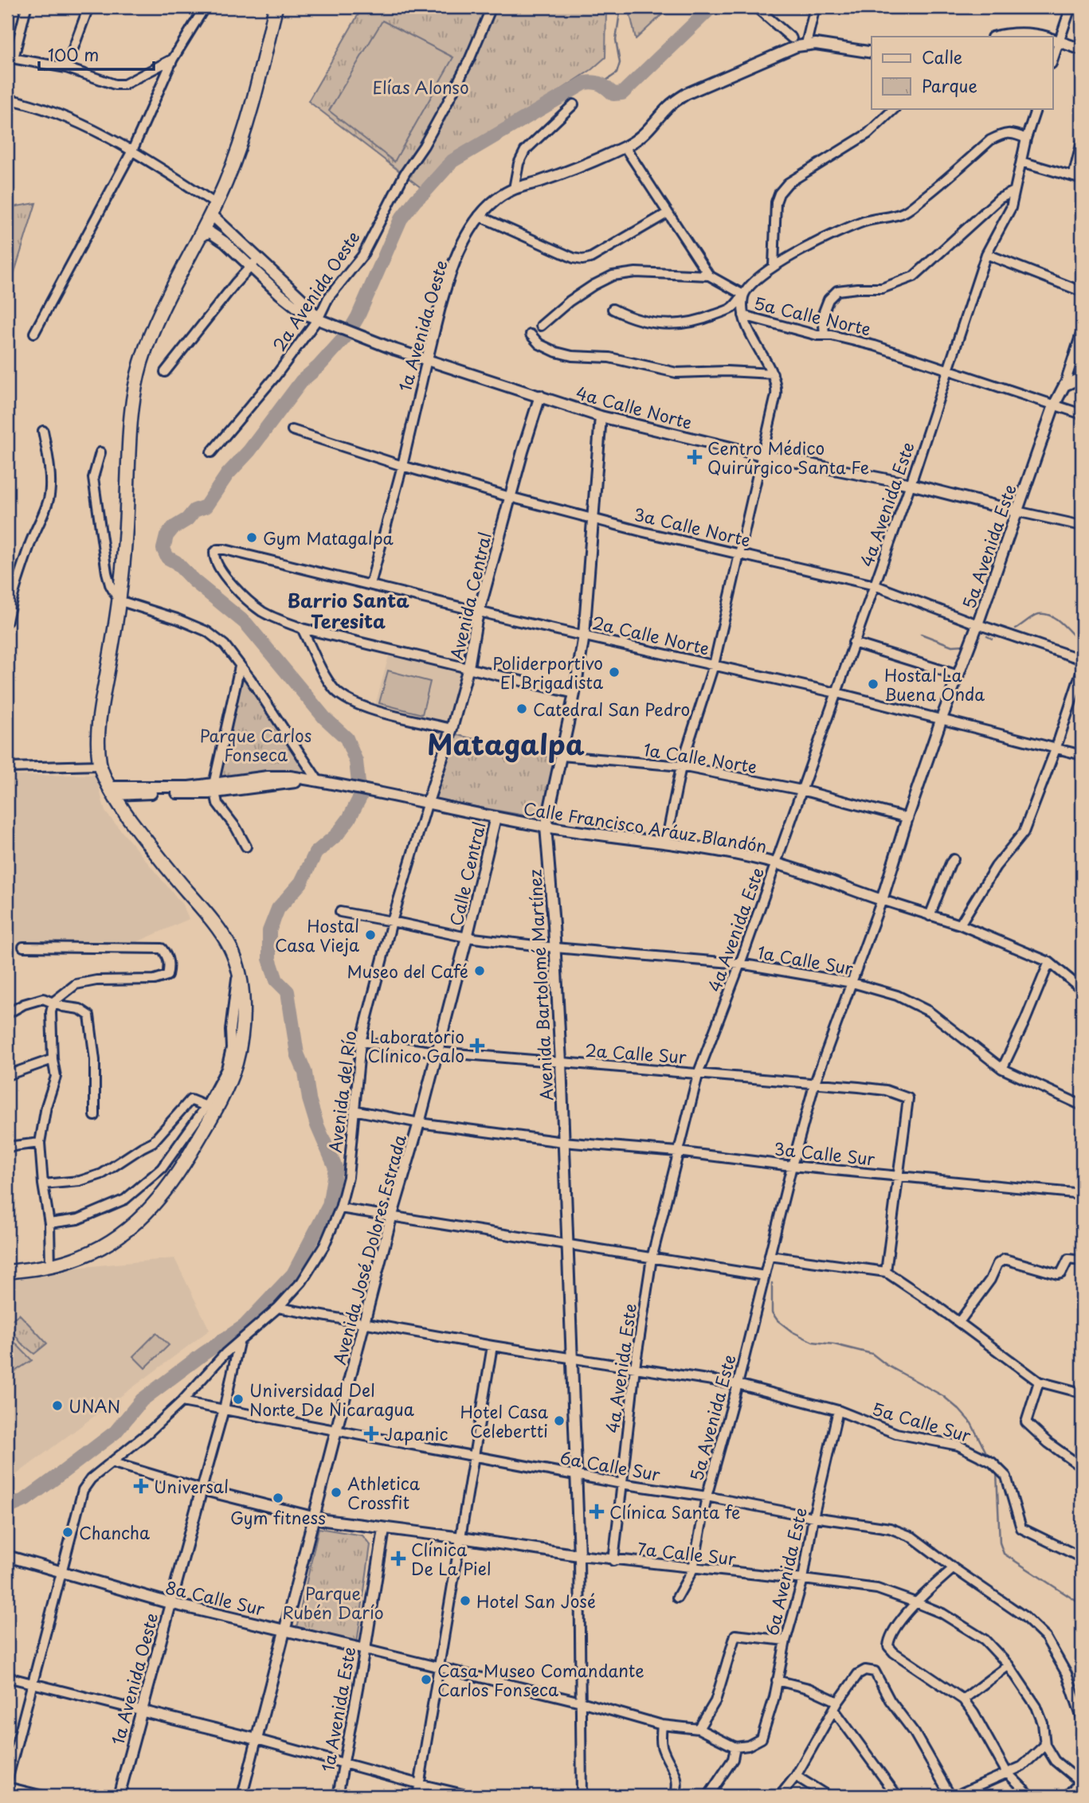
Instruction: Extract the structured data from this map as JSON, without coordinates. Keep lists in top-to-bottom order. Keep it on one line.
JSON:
{"streets":{"street":["2a Avenida Oeste","5a Calle Norte","1a Avenida Oeste","4a Calle Norte","4a Avenida Este","3a Calle Norte","5a Avenida Este","Avenida Central","2a Calle Norte","1a Calle Norte","Calle Francisco Aráuz Blandón","Calle Central","1a Calle Sur","Avenida Bartolomé Martínez","2a Calle Sur","Avenida del Río","3a Calle Sur","Avenida José Dolores Estrada","5a Calle Sur","6a Calle Sur","7a Calle Sur","6a Avenida Este","8a Calle Sur","1a Avenida Este"]},"crossings":[["2a Avenida Oeste","4a Calle Norte"],["5a Calle Norte","4a Avenida Este"],["5a Calle Norte","5a Avenida Este"],["1a Avenida Oeste","4a Calle Norte"],["1a Avenida Oeste","3a Calle Norte"],["1a Avenida Oeste","2a Calle Norte"],["1a Avenida Oeste","Avenida del Río"],["1a Avenida Oeste","6a Calle Sur"],["1a Avenida Oeste","7a Calle Sur"],["1a Avenida Oeste","8a Calle Sur"],["4a Calle Norte","4a Avenida Este"],["4a Calle Norte","5a Avenida Este"],["4a Calle Norte","Avenida Central"],["4a Calle Norte","Avenida Bartolomé Martínez"],["4a Avenida Este","3a Calle Norte"],["4a Avenida Este","2a Calle Norte"],["4a Avenida Este","1a Calle Norte"],["4a Avenida Este","Calle Francisco Aráuz Blandón"],["4a Avenida Este","1a Calle Sur"],["4a Avenida Este","2a Calle Sur"],["4a Avenida Este","3a Calle Sur"],["4a Avenida Este","5a Calle Sur"],["4a Avenida Este","6a Calle Sur"],["3a Calle Norte","5a Avenida Este"],["3a Calle Norte","Avenida Central"],["3a Calle Norte","Avenida Bartolomé Martínez"],["5a Avenida Este","2a Calle Norte"],["5a Avenida Este","1a Calle Norte"],["5a Avenida Este","Calle Francisco Aráuz Blandón"],["5a Avenida Este","1a Calle Sur"],["5a Avenida Este","2a Calle Sur"],["5a Avenida Este","3a Calle Sur"],["5a Avenida Este","5a Calle Sur"],["5a Avenida Este","6a Calle Sur"],["5a Avenida Este","7a Calle Sur"],["Avenida Central","2a Calle Norte"],["Avenida Central","Calle Francisco Aráuz Blandón"],["Avenida Central","Avenida del Río"],["2a Calle Norte","Avenida Bartolomé Martínez"],["1a Calle Norte","Avenida Bartolomé Martínez"],["Calle Francisco Aráuz Blandón","Calle Central"],["Calle Francisco Aráuz Blandón","Avenida Bartolomé Martínez"],["Calle Francisco Aráuz Blandón","Avenida del Río"],["Calle Central","1a Calle Sur"],["Calle Central","Avenida José Dolores Estrada"],["1a Calle Sur","Avenida Bartolomé Martínez"],["1a Calle Sur","Avenida del Río"],["1a Calle Sur","Avenida José Dolores Estrada"],["Avenida Bartolomé Martínez","2a Calle Sur"],["Avenida Bartolomé Martínez","3a Calle Sur"],["Avenida Bartolomé Martínez","5a Calle Sur"],["Avenida Bartolomé Martínez","6a Calle Sur"],["Avenida Bartolomé Martínez","7a Calle Sur"],["2a Calle Sur","Avenida del Río"],["2a Calle Sur","3a Calle Sur"],["2a Calle Sur","Avenida José Dolores Estrada"],["Avenida del Río","3a Calle Sur"],["Avenida del Río","5a Calle Sur"],["Avenida del Río","6a Calle Sur"],["3a Calle Sur","Avenida José Dolores Estrada"],["Avenida José Dolores Estrada","5a Calle Sur"],["Avenida José Dolores Estrada","6a Calle Sur"],["Avenida José Dolores Estrada","7a Calle Sur"],["Avenida José Dolores Estrada","8a Calle Sur"],["5a Calle Sur","6a Avenida Este"],["6a Calle Sur","6a Avenida Este"],["7a Calle Sur","6a Avenida Este"],["7a Calle Sur","1a Avenida Este"],["6a Avenida Este","8a Calle Sur"],["8a Calle Sur","1a Avenida Este"]],"districts":["Barrio Santa Teresita","Matagalpa"],"parks":["Elías Alonso","Parque Carlos Fonseca","Parque Rubén Darío"],"places":{"health":["Centro Médico Quirúrgico Santa Fe","Laboratorio Clínico Galo","Japanic","Universal","Clínica Santa fe","Clínica De La Piel"],"other":["Gym Matagalpa","Poliderportivo El Brigadista","Hostal La Buena Onda","Catedral San Pedro","Hostal Casa Vieja","Museo del Café","Universidad Del Norte De Nicaragua","UNAN","Hotel Casa Celebertti","Athletica Crossfit","Gym fitness","Chancha","Hotel San José","Casa Museo Comandante Carlos Fonseca"]},"legend":["Calle","Parque"],"scale_bar":"100 m"}
